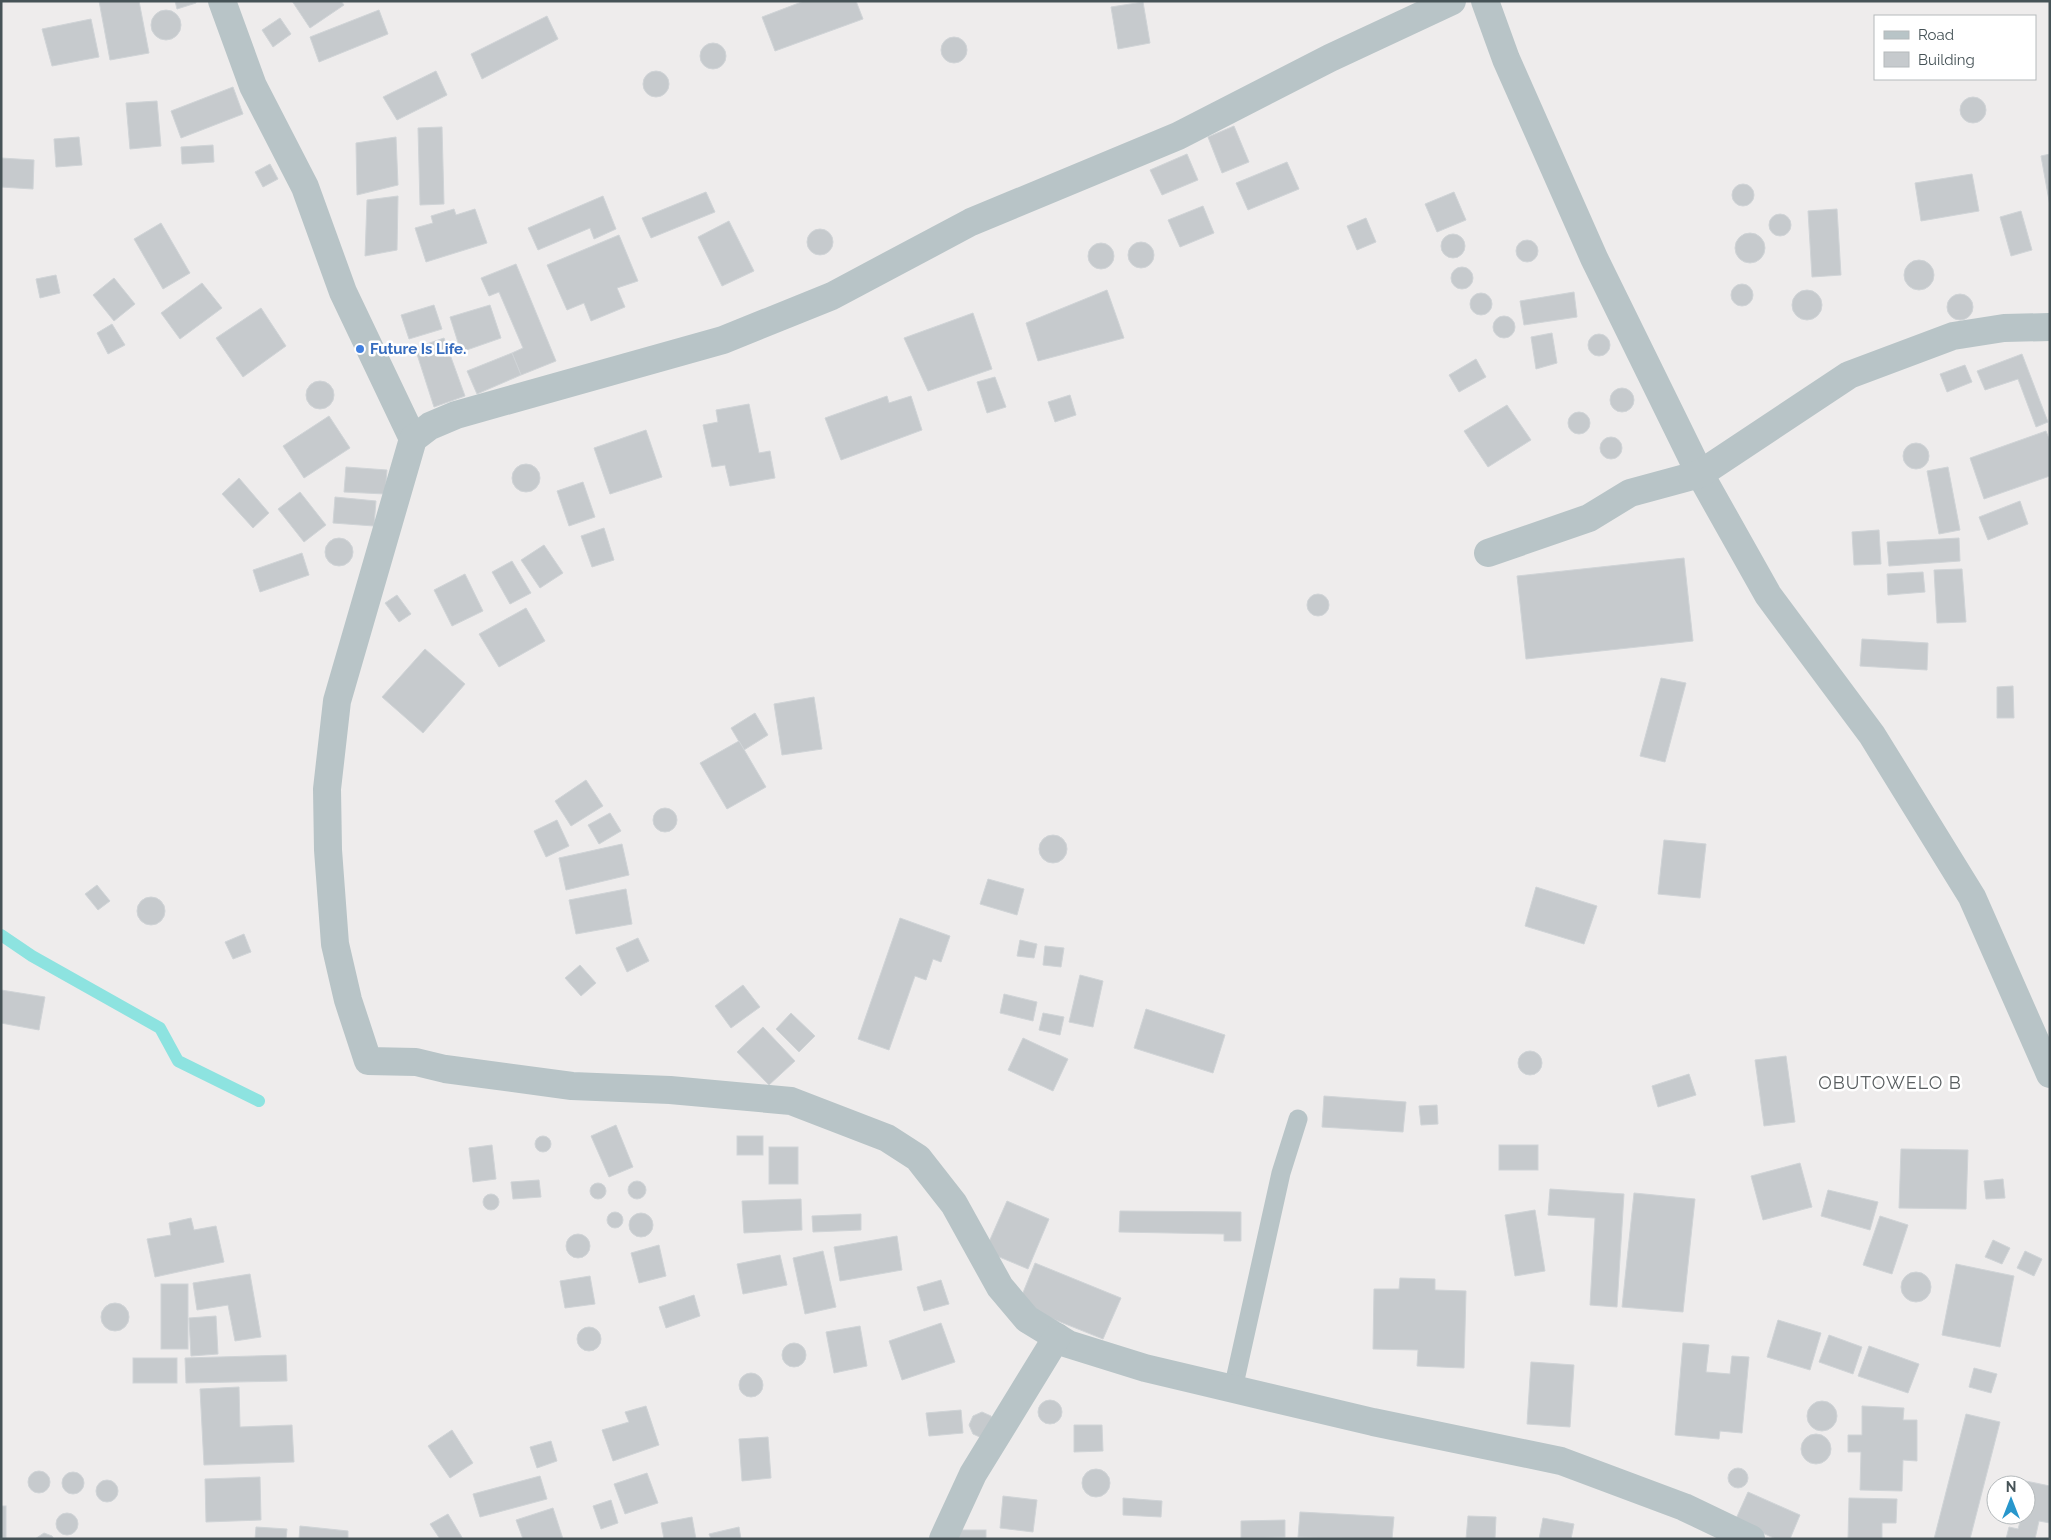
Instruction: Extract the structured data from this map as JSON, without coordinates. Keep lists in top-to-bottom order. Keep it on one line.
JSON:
{"districts":["OBUTOWELO B"],"places":["Future Is Life."],"legend":["Road","Building"],"north":"top"}
